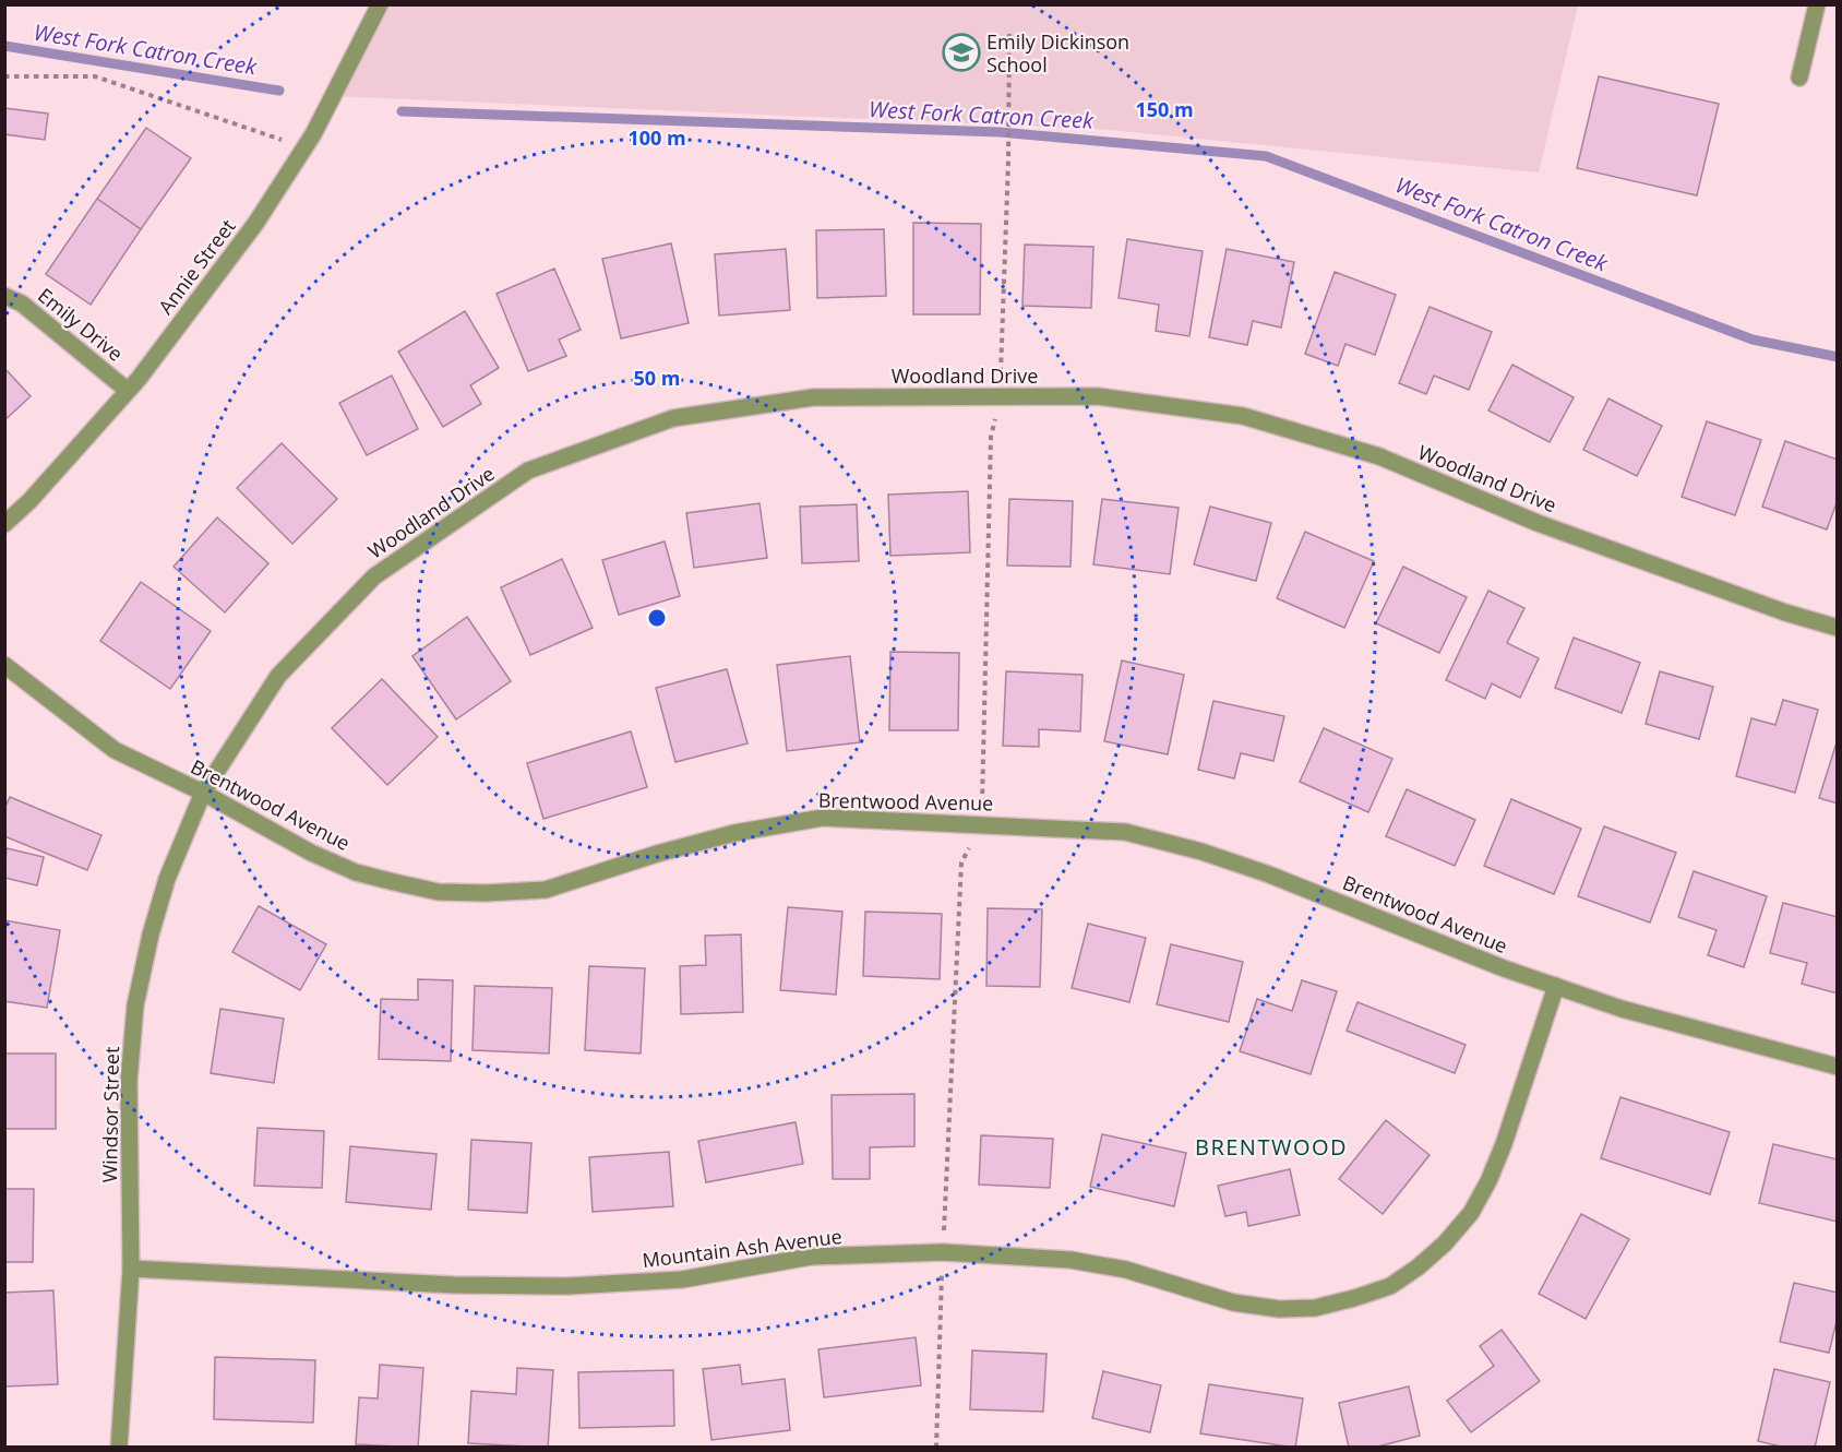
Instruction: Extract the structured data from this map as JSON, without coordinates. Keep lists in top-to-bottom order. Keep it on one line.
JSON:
{"streets":{"street":["Annie Street","Emily Drive","Woodland Drive","Brentwood Avenue","Windsor Street","Mountain Ash Avenue"]},"crossings":[["Annie Street","Emily Drive"],["Woodland Drive","Brentwood Avenue"],["Woodland Drive","Windsor Street"],["Brentwood Avenue","Windsor Street"],["Brentwood Avenue","Mountain Ash Avenue"],["Windsor Street","Mountain Ash Avenue"]],"districts":["BRENTWOOD"],"water":["West Fork Catron Creek"],"places":{"school or university":["Emily Dickinson School"]},"rings":["150 m","100 m","50 m"]}
